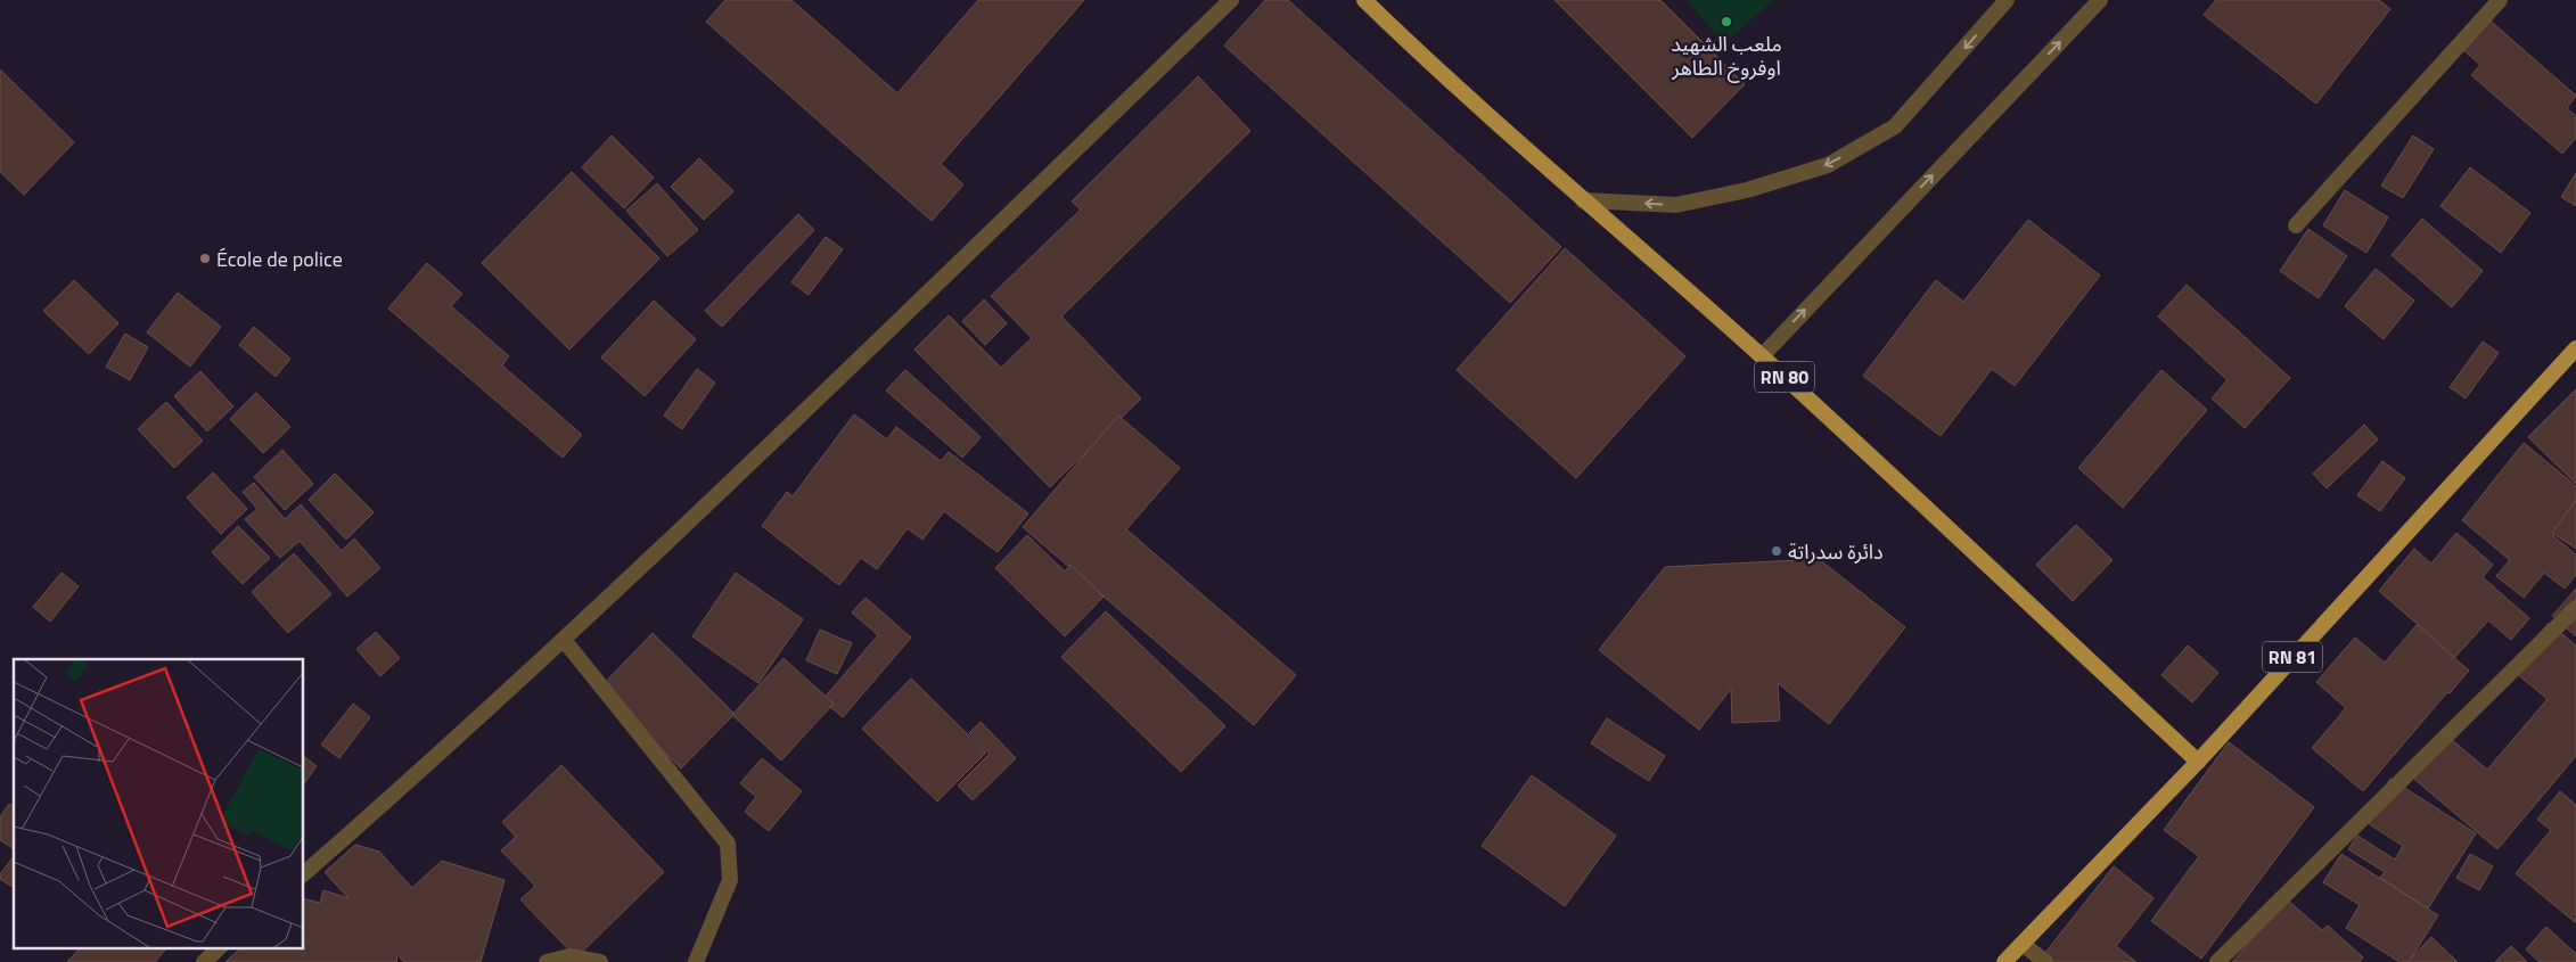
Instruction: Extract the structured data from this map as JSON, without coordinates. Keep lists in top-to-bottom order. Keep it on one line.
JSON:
{"streets":{"main road":["RN 80","RN 81"]},"crossings":[["RN 80","RN 81"]],"places":["ملعب الشهيد اوفروخ الطاهر","École de police","دائرة سدراتة"]}
